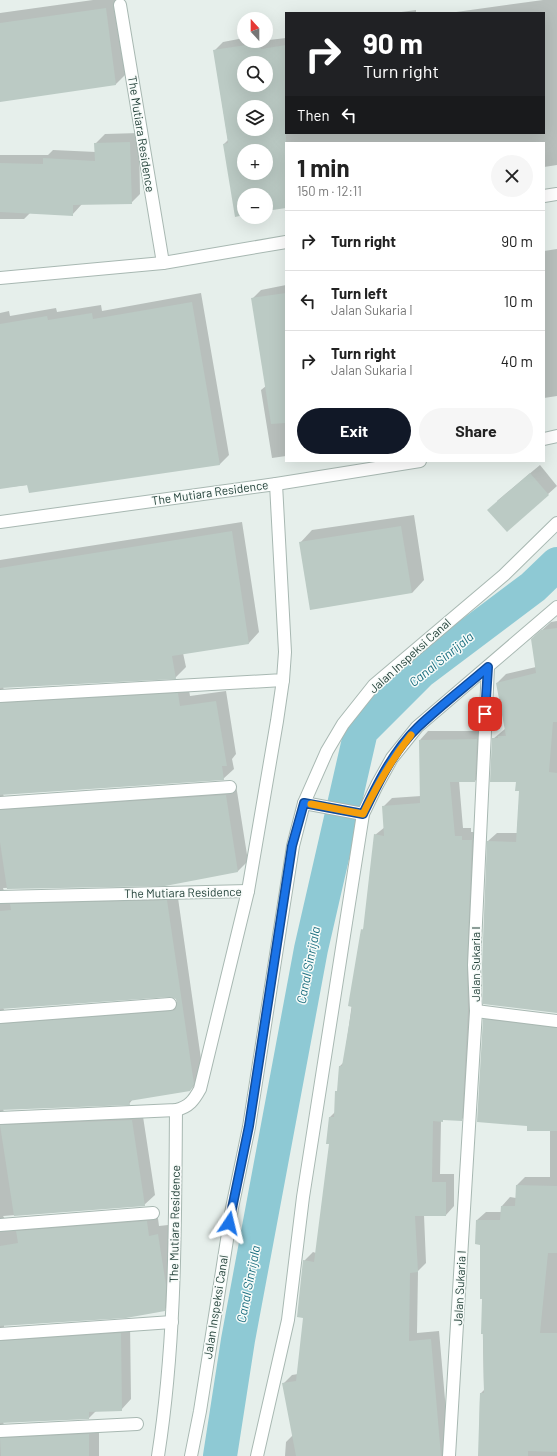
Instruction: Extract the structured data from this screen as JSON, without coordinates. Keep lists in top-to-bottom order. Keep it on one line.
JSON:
{"streets":{"street":["The Mutiara Residence","Jalan Inspeksi Canal","Jalan Sukaria I"]},"water":["Canal Sinrijala"],"north":"top","page":{"map_buttons":["+","−"],"turn":["90 m","Turn right"],"then":"Then","heading":["1 min","150 m · 12:11"],"list":[{"name":"Turn right","value":"90 m"},{"name":"Turn left","note":"Jalan Sukaria I","value":"10 m"},{"name":"Turn right","note":"Jalan Sukaria I","value":"40 m"}],"buttons":["Exit","Share"]}}
